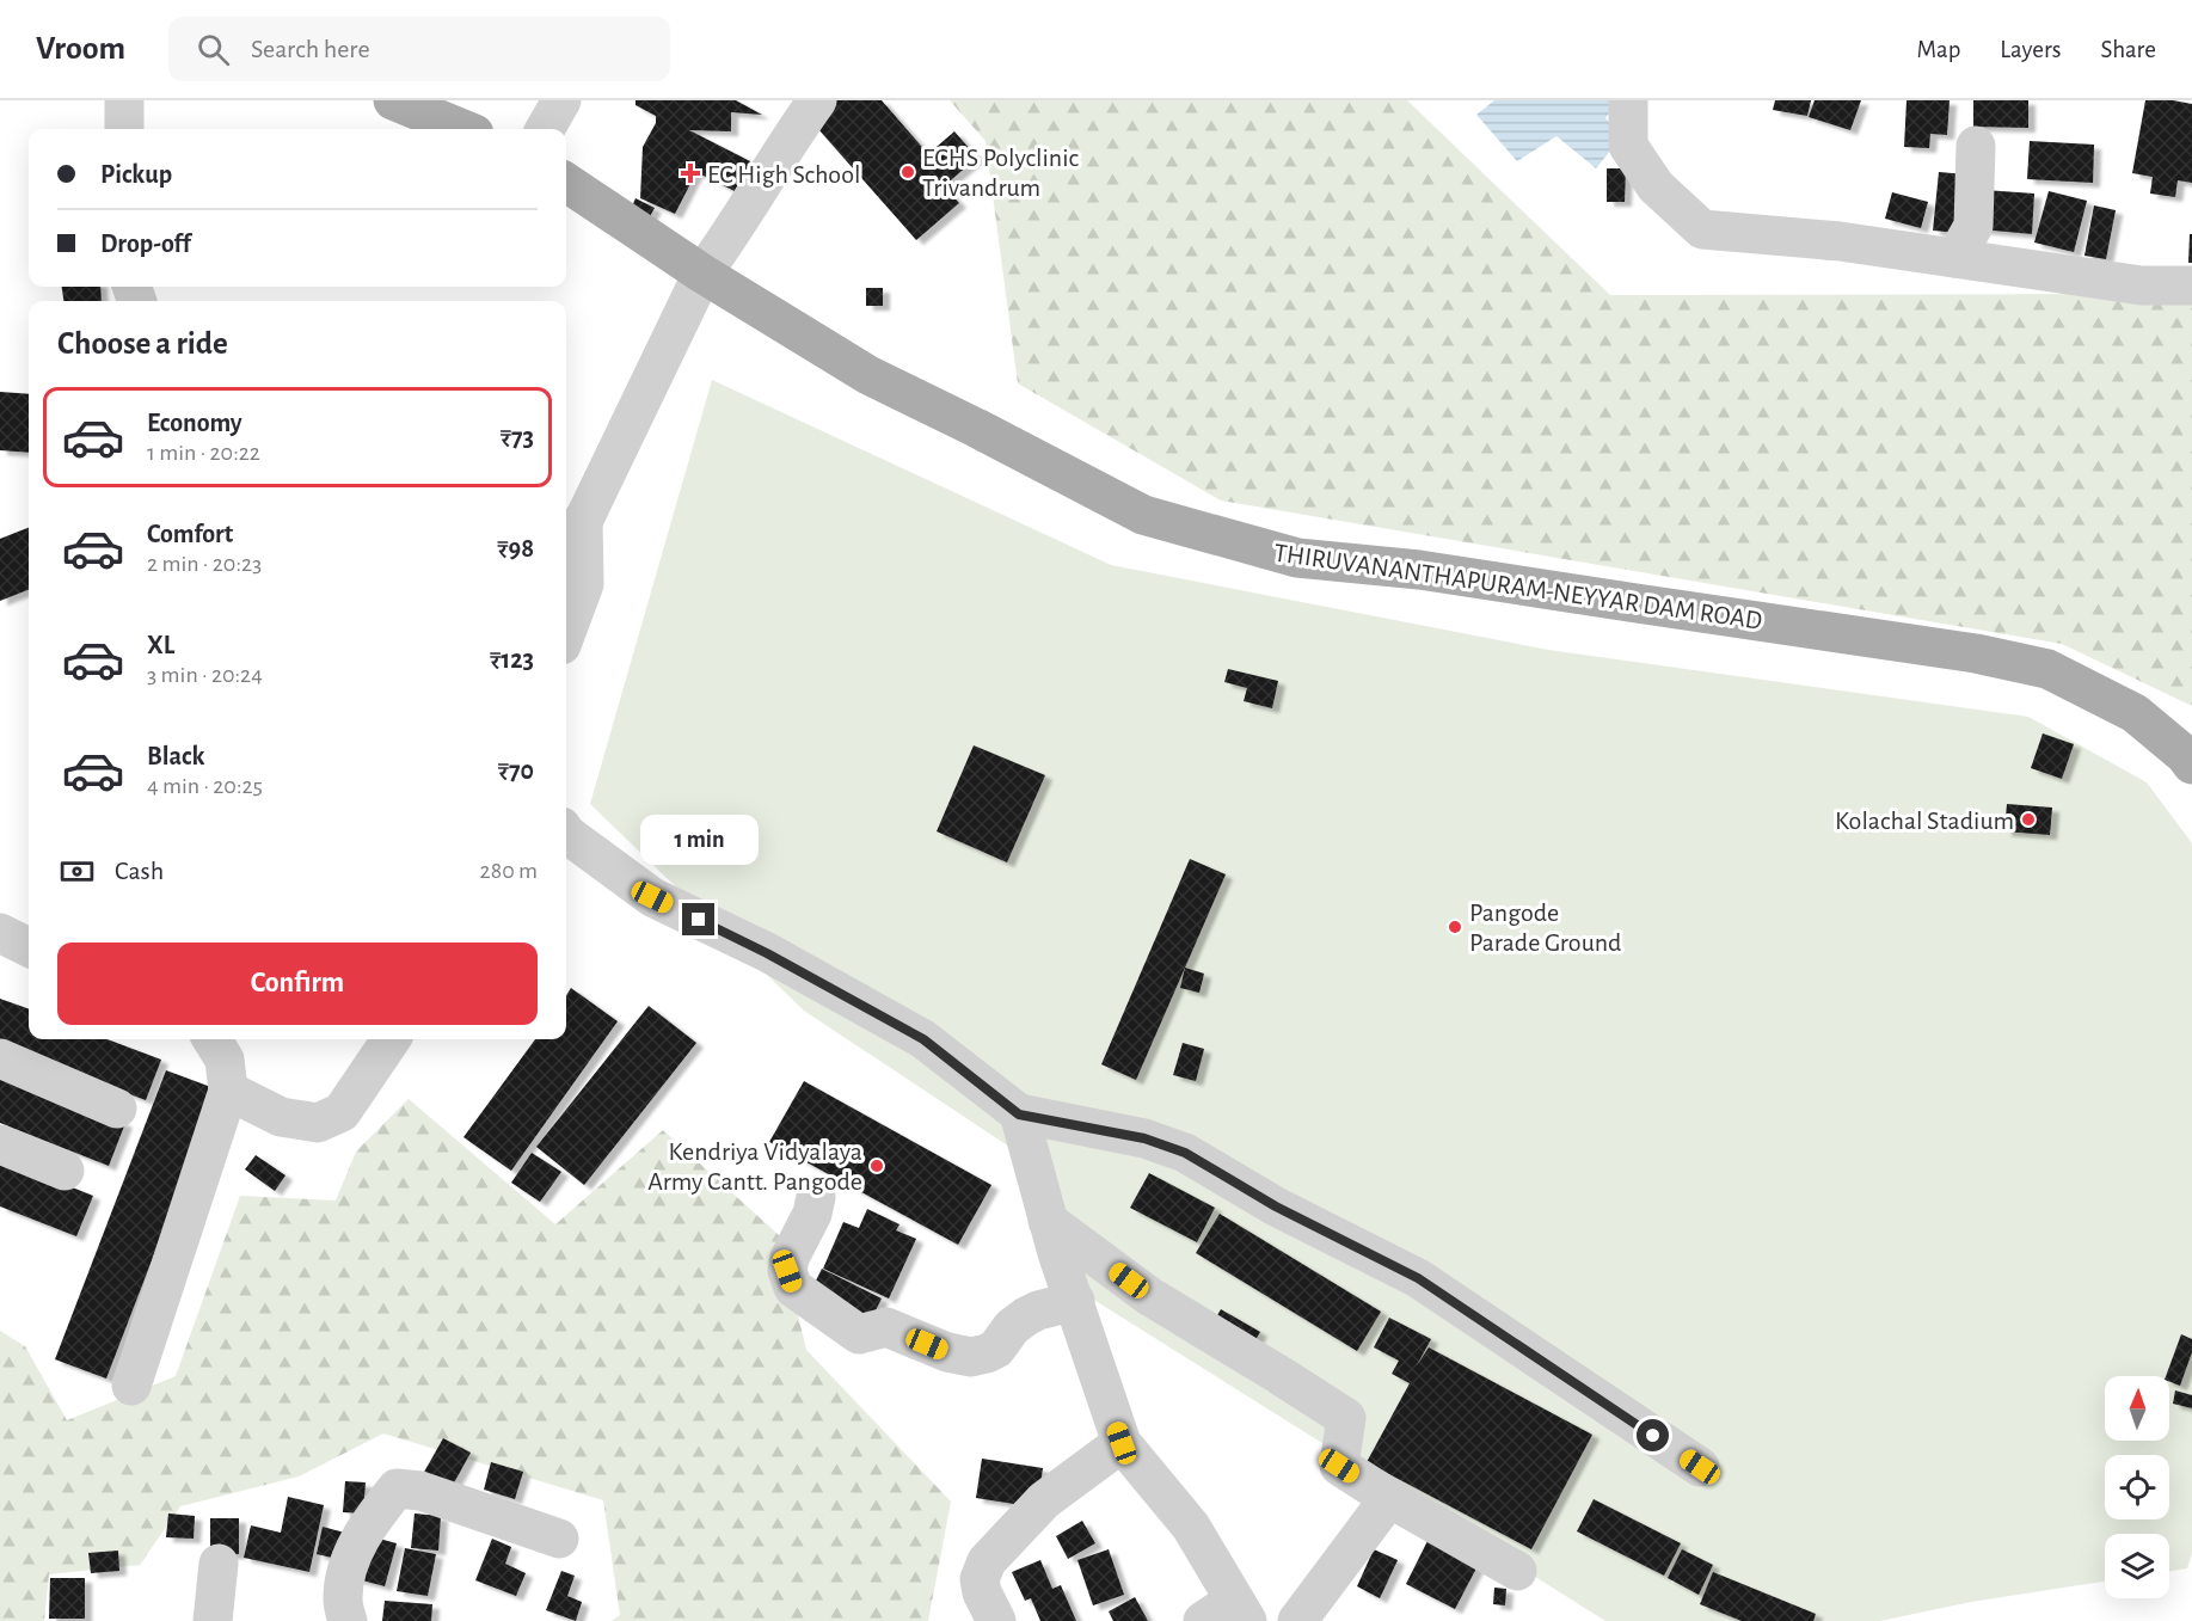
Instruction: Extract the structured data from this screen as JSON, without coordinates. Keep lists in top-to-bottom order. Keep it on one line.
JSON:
{"streets":{"main road":["THIRUVANANTHAPURAM-NEYYAR DAM ROAD"]},"places":{"other":["ECHS Polyclinic Trivandrum","Kolachal Stadium","Pangode Parade Ground","Kendriya Vidyalaya Army Cantt. Pangode"],"health":["EC High School"]},"north":"top","page":{"header":"Vroom","search":"Search here","nav":["Map","Layers","Share"],"banner":["Pickup","Drop-off"],"heading":"Choose a ride","list":[{"name":"Economy","note":"1 min · 20:22","value":"₹73"},{"name":"Comfort","note":"2 min · 20:23","value":"₹98"},{"name":"XL","note":"3 min · 20:24","value":"₹123"},{"name":"Black","note":"4 min · 20:25","value":"₹70"}],"bubble":"1 min","pay":["Cash","280 m"],"buttons":"Confirm"}}
